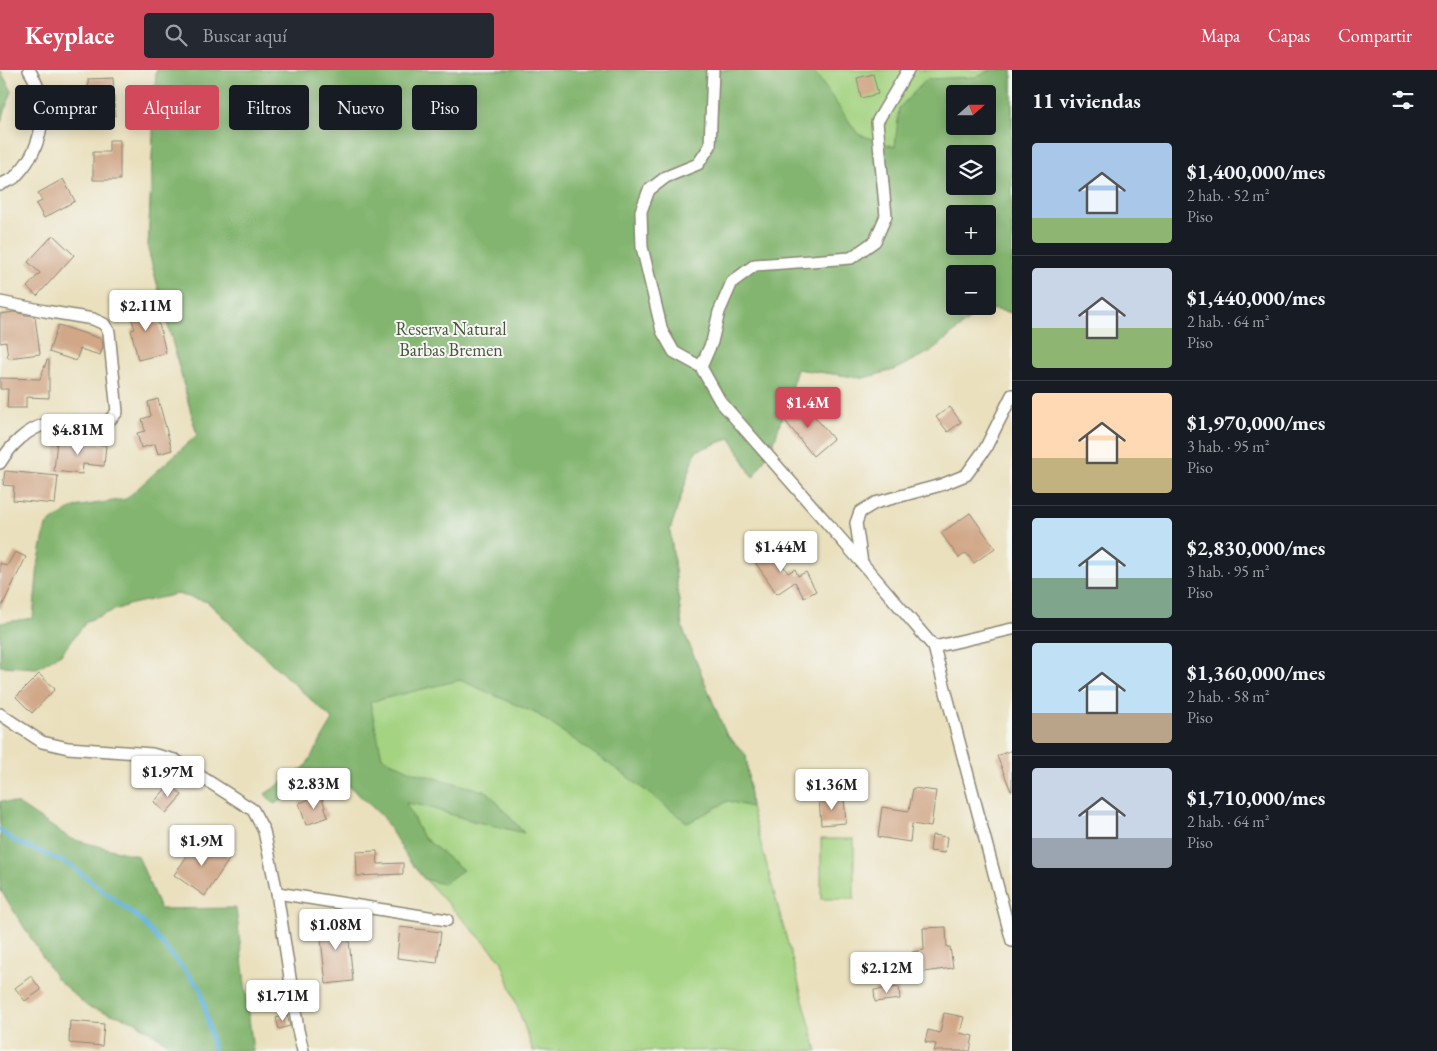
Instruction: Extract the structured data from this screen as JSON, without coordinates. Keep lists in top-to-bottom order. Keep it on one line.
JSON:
{"parks":["Reserva Natural Barbas Bremen"],"north":"right","page":{"header":"Keyplace","search":"Buscar aquí","nav":["Mapa","Capas","Compartir"],"heading":"11 viviendas","map_buttons":["+","−"],"chip":["Comprar","Alquilar","Filtros","Nuevo","Piso"],"list":[{"name":"$1,400,000/mes","note":"2 hab. · 52 m² · Piso"},{"name":"$1,440,000/mes","note":"2 hab. · 64 m² · Piso"},{"name":"$1,970,000/mes","note":"3 hab. · 95 m² · Piso"},{"name":"$2,830,000/mes","note":"3 hab. · 95 m² · Piso"},{"name":"$1,360,000/mes","note":"2 hab. · 58 m² · Piso"},{"name":"$1,710,000/mes","note":"2 hab. · 64 m² · Piso"}],"price":["$2.11M","$1.4M","$4.81M","$1.44M","$1.97M","$2.83M","$1.36M","$1.9M","$1.08M","$2.12M","$1.71M"]}}
